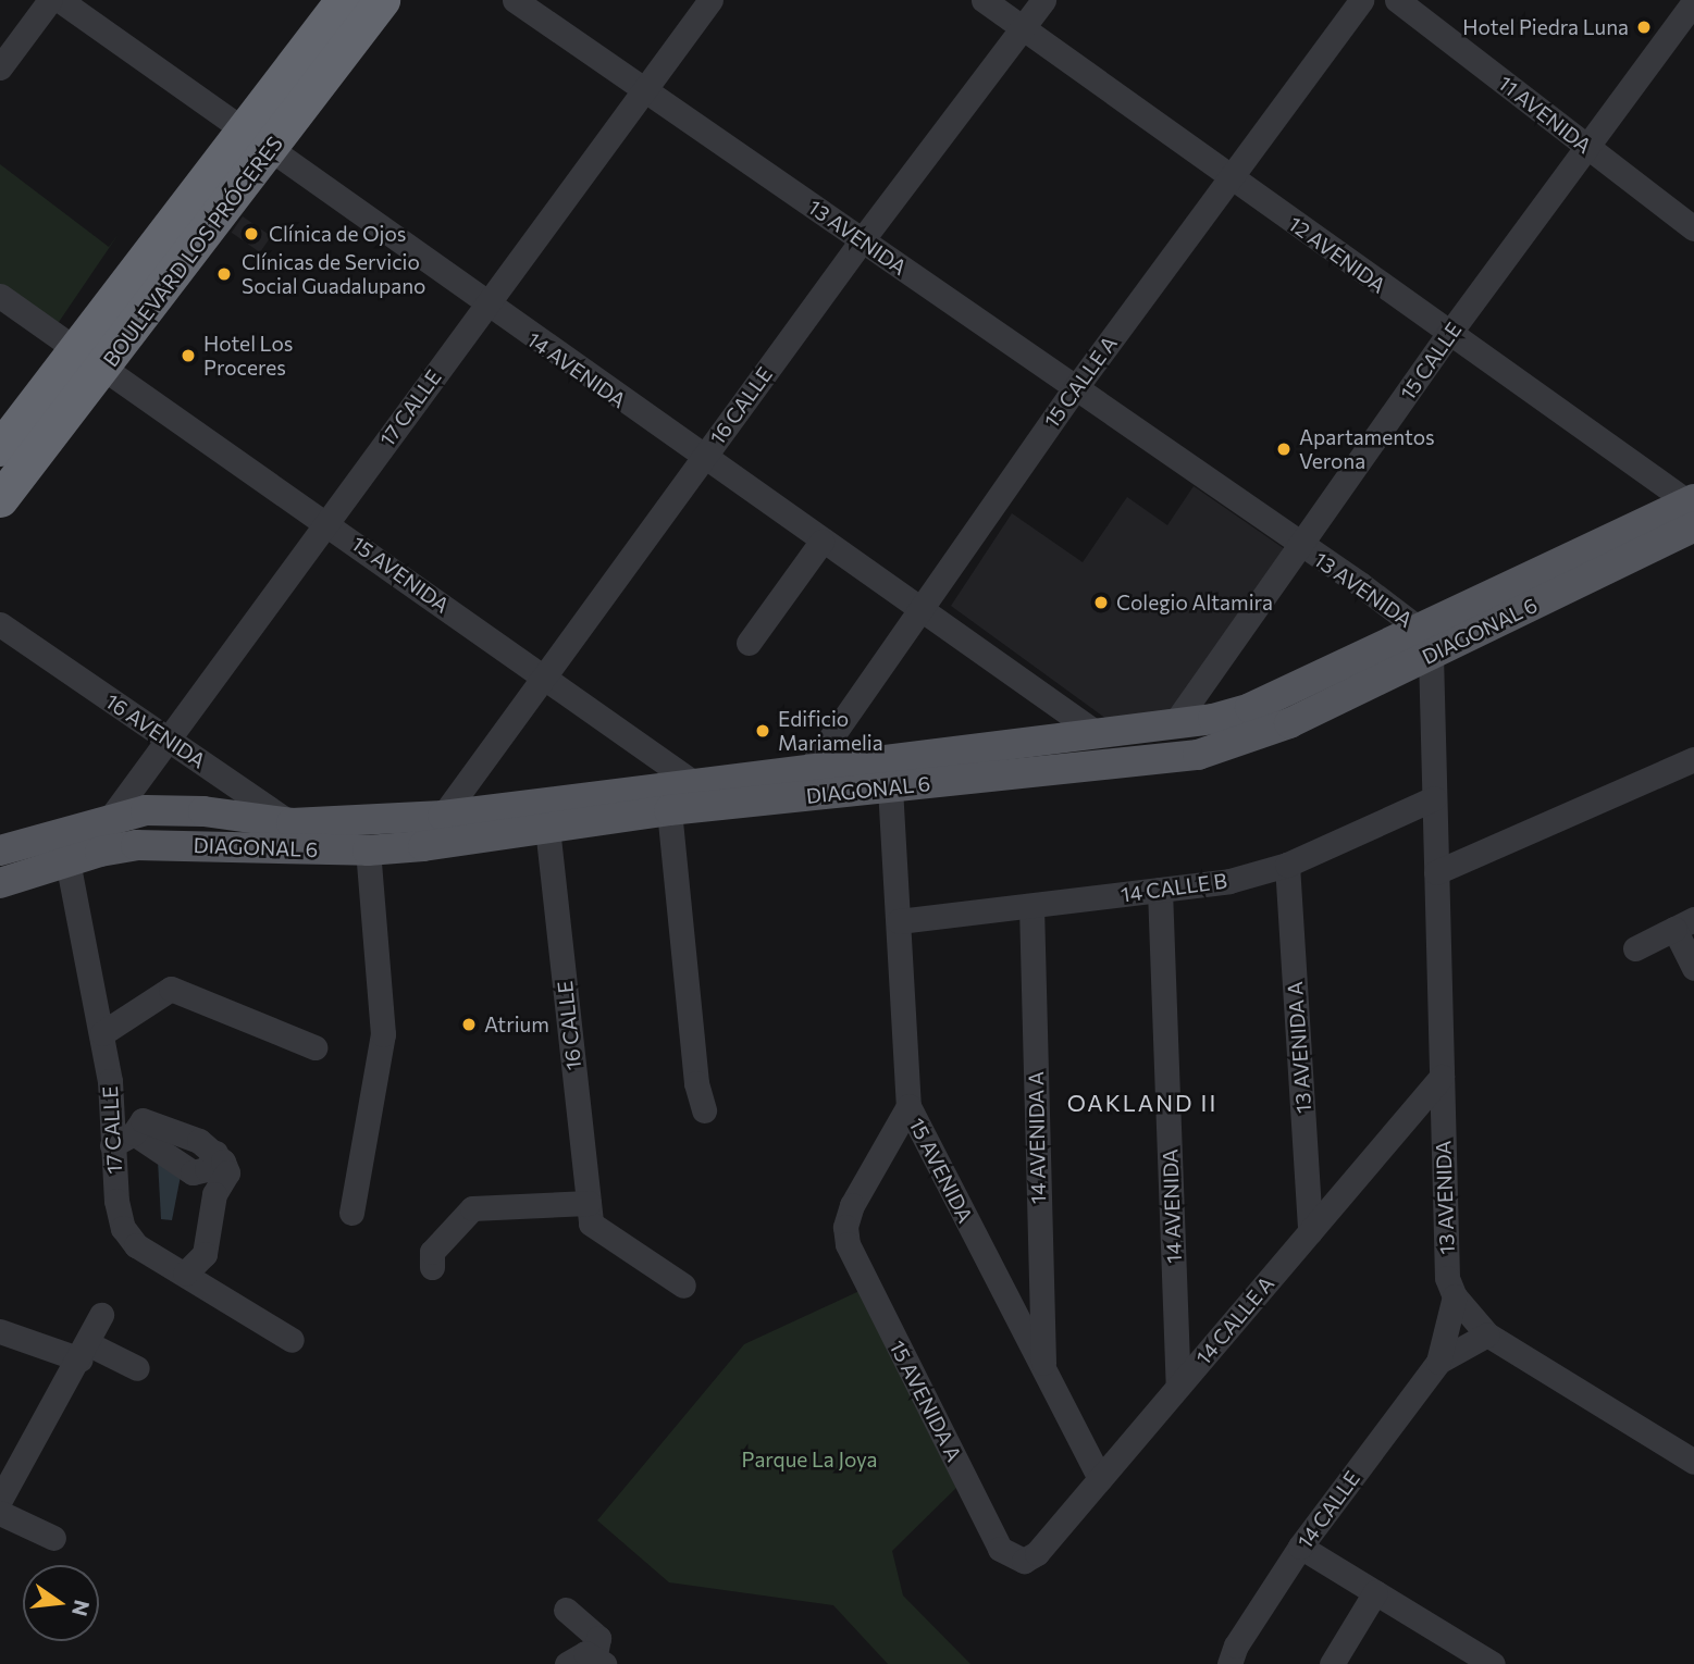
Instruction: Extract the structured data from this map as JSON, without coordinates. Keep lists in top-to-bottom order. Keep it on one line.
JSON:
{"streets":{"highway":["BOULEVARD LOS PRÓCERES"],"main road":["DIAGONAL 6"],"street":["11 AVENIDA","13 AVENIDA","12 AVENIDA","15 CALLE","14 AVENIDA","15 CALLE A","16 CALLE","17 CALLE","15 AVENIDA","16 AVENIDA","14 CALLE B","13 AVENIDA A","14 AVENIDA A","14 CALLE A","15 AVENIDA A","14 CALLE"]},"crossings":[["11 AVENIDA","15 CALLE"],["13 AVENIDA","15 CALLE"],["13 AVENIDA","15 CALLE A"],["13 AVENIDA","16 CALLE"],["13 AVENIDA","17 CALLE"],["13 AVENIDA","DIAGONAL 6"],["13 AVENIDA","14 CALLE B"],["13 AVENIDA","14 CALLE A"],["13 AVENIDA","14 CALLE"],["BOULEVARD LOS PRÓCERES","14 AVENIDA"],["BOULEVARD LOS PRÓCERES","15 AVENIDA"],["12 AVENIDA","15 CALLE"],["12 AVENIDA","15 CALLE A"],["12 AVENIDA","16 CALLE"],["12 AVENIDA","DIAGONAL 6"],["15 CALLE","DIAGONAL 6"],["14 AVENIDA","15 CALLE A"],["14 AVENIDA","16 CALLE"],["14 AVENIDA","17 CALLE"],["14 AVENIDA","DIAGONAL 6"],["14 AVENIDA","14 CALLE B"],["14 AVENIDA","14 CALLE A"],["15 CALLE A","DIAGONAL 6"],["16 CALLE","15 AVENIDA"],["16 CALLE","DIAGONAL 6"],["17 CALLE","15 AVENIDA"],["17 CALLE","DIAGONAL 6"],["17 CALLE","16 AVENIDA"],["15 AVENIDA","DIAGONAL 6"],["15 AVENIDA","14 CALLE B"],["15 AVENIDA","14 AVENIDA A"],["15 AVENIDA","14 CALLE A"],["15 AVENIDA","15 AVENIDA A"],["DIAGONAL 6","16 AVENIDA"],["14 CALLE B","13 AVENIDA A"],["14 CALLE B","14 AVENIDA A"],["13 AVENIDA A","14 CALLE A"],["14 CALLE A","15 AVENIDA A"]],"districts":["OAKLAND II"],"parks":["Parque La Joya"],"places":["Hotel Piedra Luna","Clínica de Ojos","Clínicas de Servicio Social Guadalupano","Hotel Los Proceres","Apartamentos Verona","Colegio Altamira","Edificio Mariamelia","Atrium"],"north":"right"}
